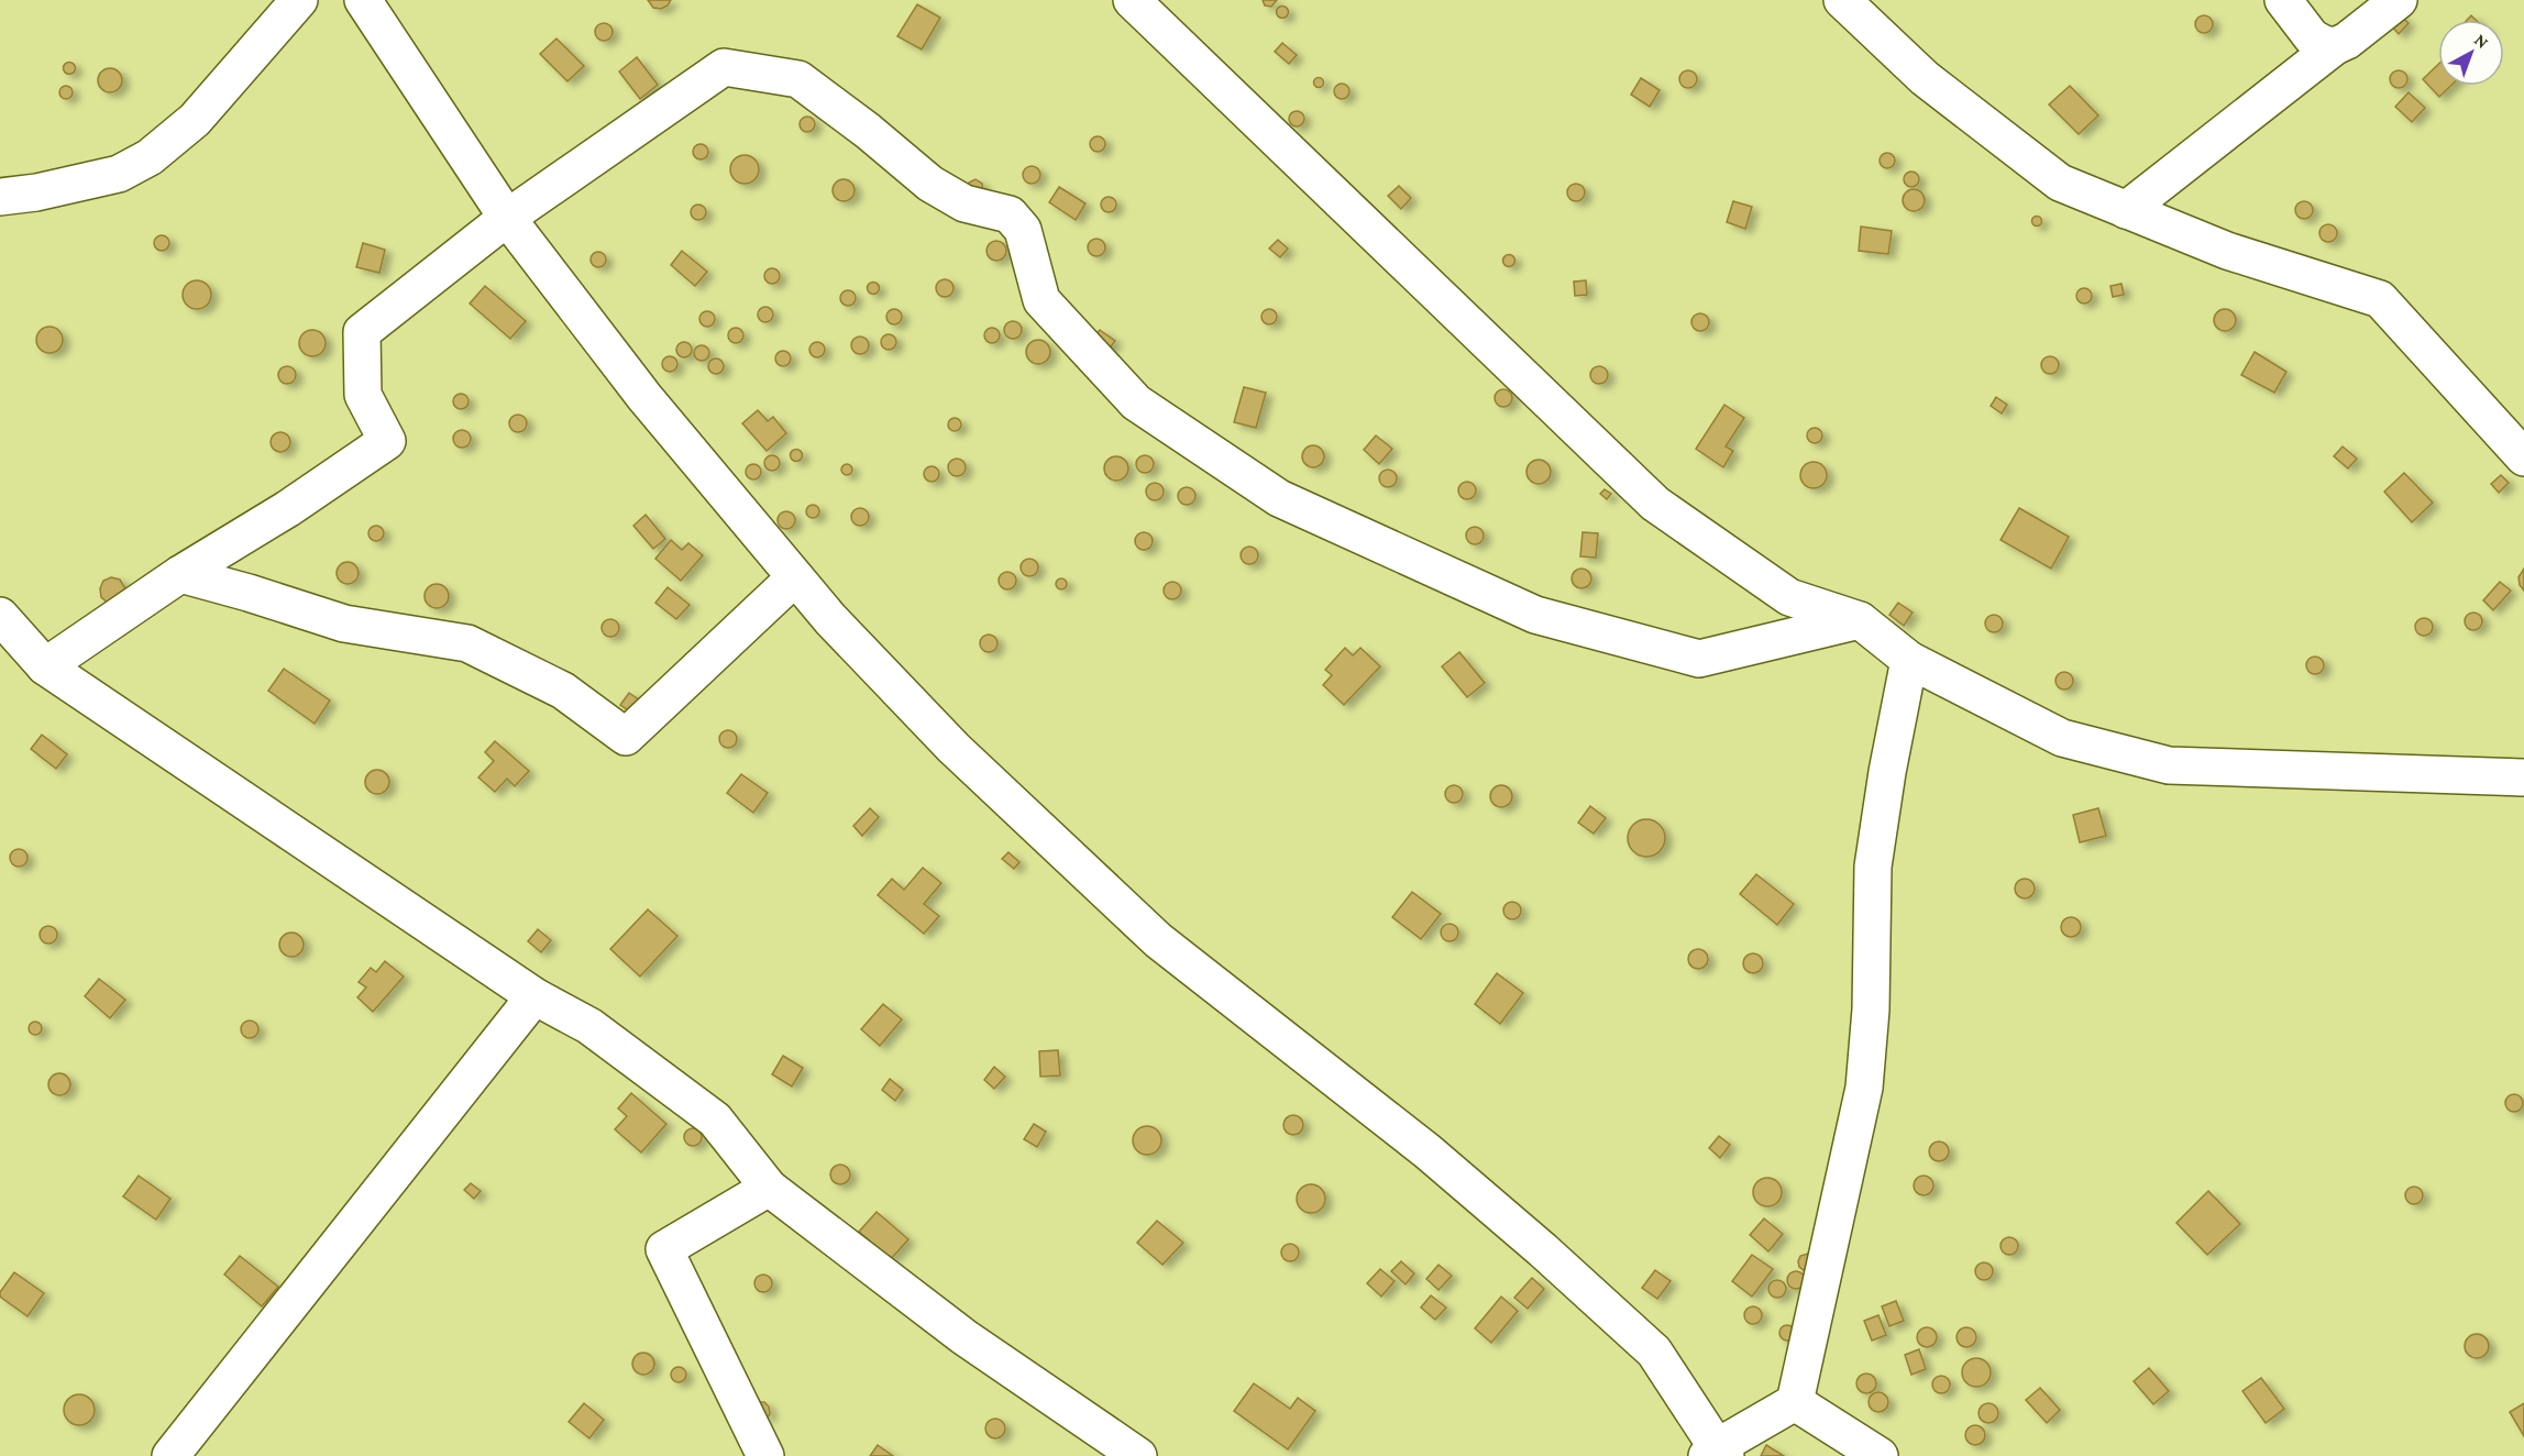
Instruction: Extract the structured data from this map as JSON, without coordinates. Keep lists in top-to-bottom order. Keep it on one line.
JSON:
{"north":"top right"}
